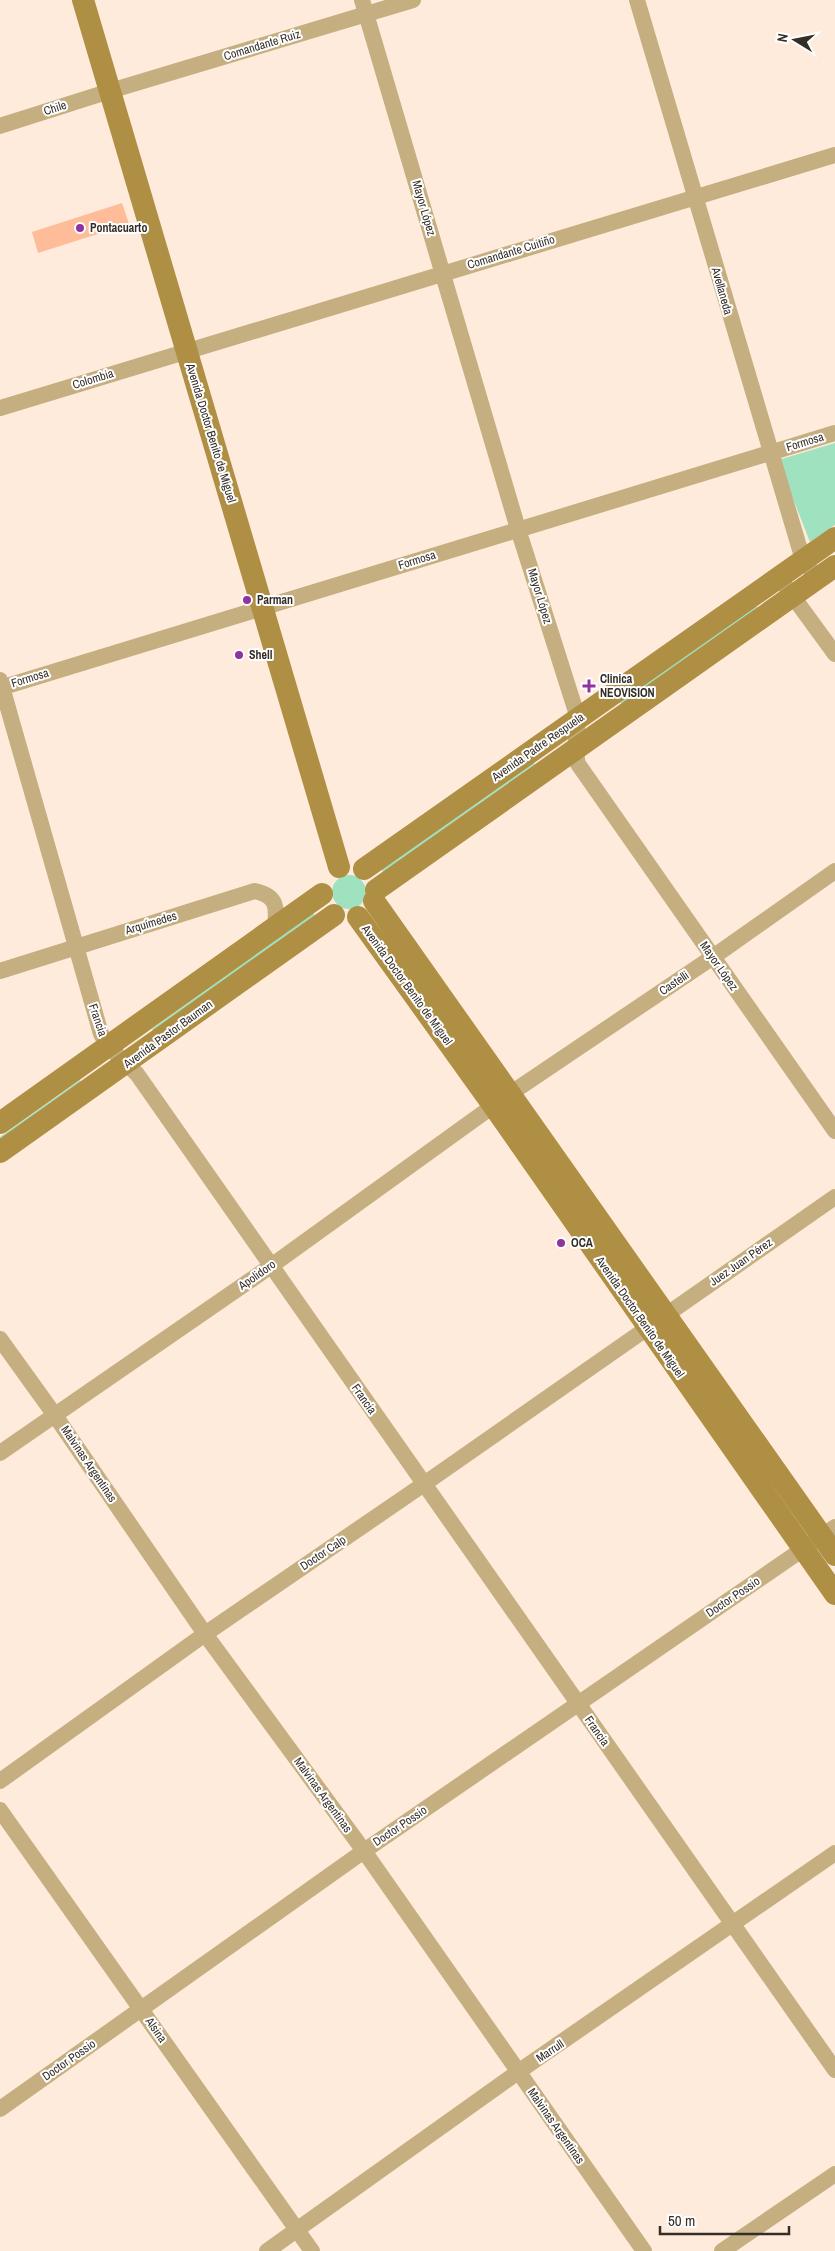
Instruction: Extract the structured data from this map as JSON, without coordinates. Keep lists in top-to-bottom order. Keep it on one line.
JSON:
{"streets":{"main road":["Avenida Doctor Benito de Miguel","Avenida Padre Respuela","Avenida Pastor Bauman"],"street":["Comandante Ruiz","Chile","Mayor López","Comandante Cuitiño","Avellaneda","Colombia","Formosa","Arquímedes","Castelli","Francia","Juez Juan Pérez","Apolidoro","Malvinas Argentinas","Doctor Calp","Doctor Possio","Alsina","Marrull"]},"crossings":[["Comandante Ruiz","Chile"],["Comandante Ruiz","Mayor López"],["Comandante Ruiz","Avenida Doctor Benito de Miguel"],["Chile","Avenida Doctor Benito de Miguel"],["Mayor López","Comandante Cuitiño"],["Mayor López","Formosa"],["Mayor López","Avenida Padre Respuela"],["Mayor López","Castelli"],["Comandante Cuitiño","Avellaneda"],["Comandante Cuitiño","Colombia"],["Comandante Cuitiño","Avenida Doctor Benito de Miguel"],["Avellaneda","Formosa"],["Avellaneda","Avenida Padre Respuela"],["Colombia","Avenida Doctor Benito de Miguel"],["Avenida Doctor Benito de Miguel","Formosa"],["Avenida Doctor Benito de Miguel","Avenida Padre Respuela"],["Avenida Doctor Benito de Miguel","Castelli"],["Avenida Doctor Benito de Miguel","Avenida Pastor Bauman"],["Avenida Doctor Benito de Miguel","Juez Juan Pérez"],["Avenida Doctor Benito de Miguel","Apolidoro"],["Avenida Doctor Benito de Miguel","Doctor Calp"],["Avenida Doctor Benito de Miguel","Doctor Possio"],["Formosa","Francia"],["Avenida Padre Respuela","Avenida Pastor Bauman"],["Arquímedes","Francia"],["Arquímedes","Avenida Pastor Bauman"],["Castelli","Apolidoro"],["Francia","Avenida Pastor Bauman"],["Francia","Apolidoro"],["Francia","Doctor Calp"],["Francia","Doctor Possio"],["Francia","Marrull"],["Juez Juan Pérez","Doctor Calp"],["Apolidoro","Malvinas Argentinas"],["Malvinas Argentinas","Doctor Calp"],["Malvinas Argentinas","Doctor Possio"],["Malvinas Argentinas","Marrull"],["Doctor Possio","Alsina"],["Alsina","Marrull"]],"places":{"other":["Pontacuarto","Parman","Shell","OCA"],"health":["Clinica NEOVISION"]},"scale_bar":"50 m","north":"left"}
